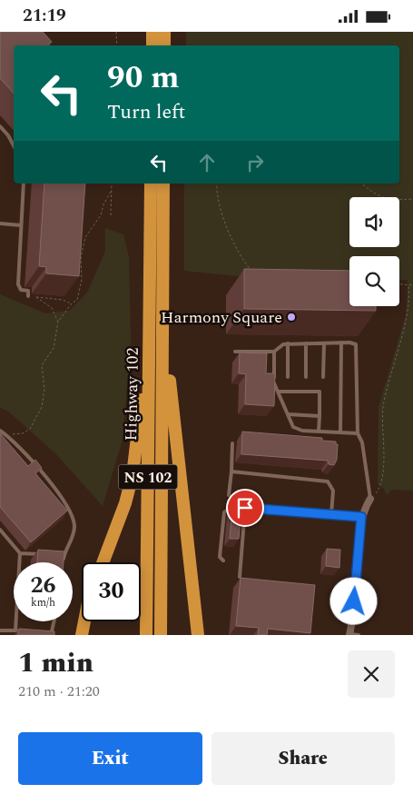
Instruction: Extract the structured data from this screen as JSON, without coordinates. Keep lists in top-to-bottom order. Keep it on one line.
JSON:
{"streets":{"highway":["Highway 102","NS 102"]},"places":["Harmony Square"],"page":{"status":"21:19","turn":["90 m","Turn left"],"speed":"26 km/h","limit":"30","heading":["1 min","210 m · 21:20"],"buttons":["Exit","Share"]}}
